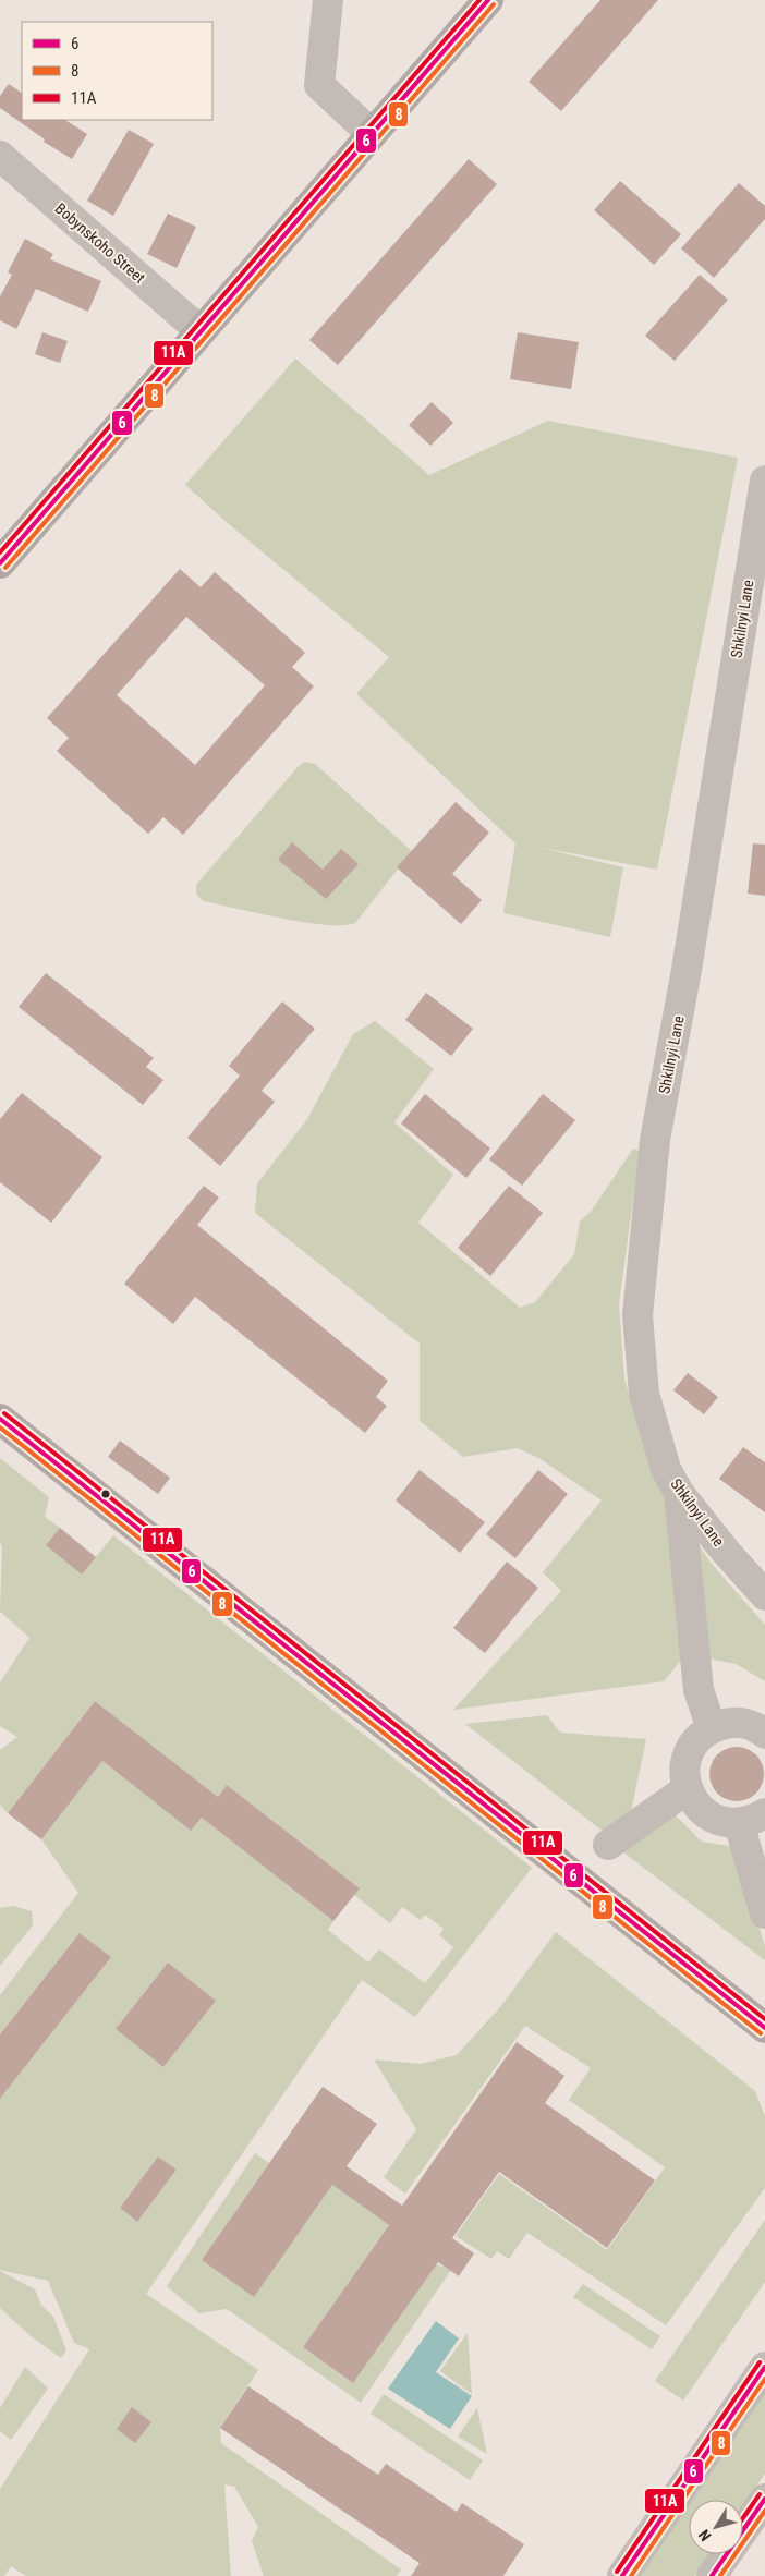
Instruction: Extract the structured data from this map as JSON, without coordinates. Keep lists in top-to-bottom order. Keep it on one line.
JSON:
{"streets":{"street":["Bobynskoho Street","Shkilnyi Lane"]},"lines":["transit line 6","transit line 11А","transit line 8"],"legend":["6","8","11А"],"north":"bottom left"}
